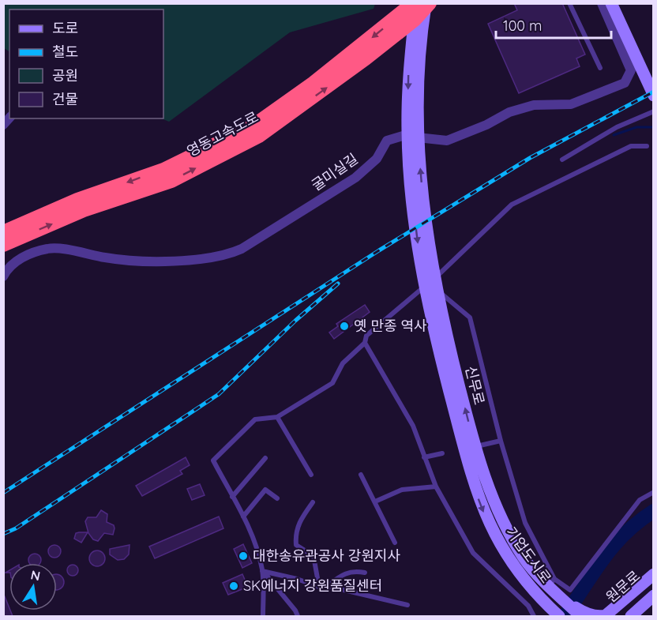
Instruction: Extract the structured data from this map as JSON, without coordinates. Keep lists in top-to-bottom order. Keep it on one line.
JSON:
{"streets":{"highway":["영동고속도로"],"main road":["신무로","기업도시로","원문로"],"street":["굴미실길"]},"crossings":[["신무로","기업도시로"]],"places":["옛 만종 역사","대한송유관공사 강원지사","SK에너지 강원품질센터"],"legend":["도로","철도","공원","건물"],"scale_bar":"100 m","north":"top"}
